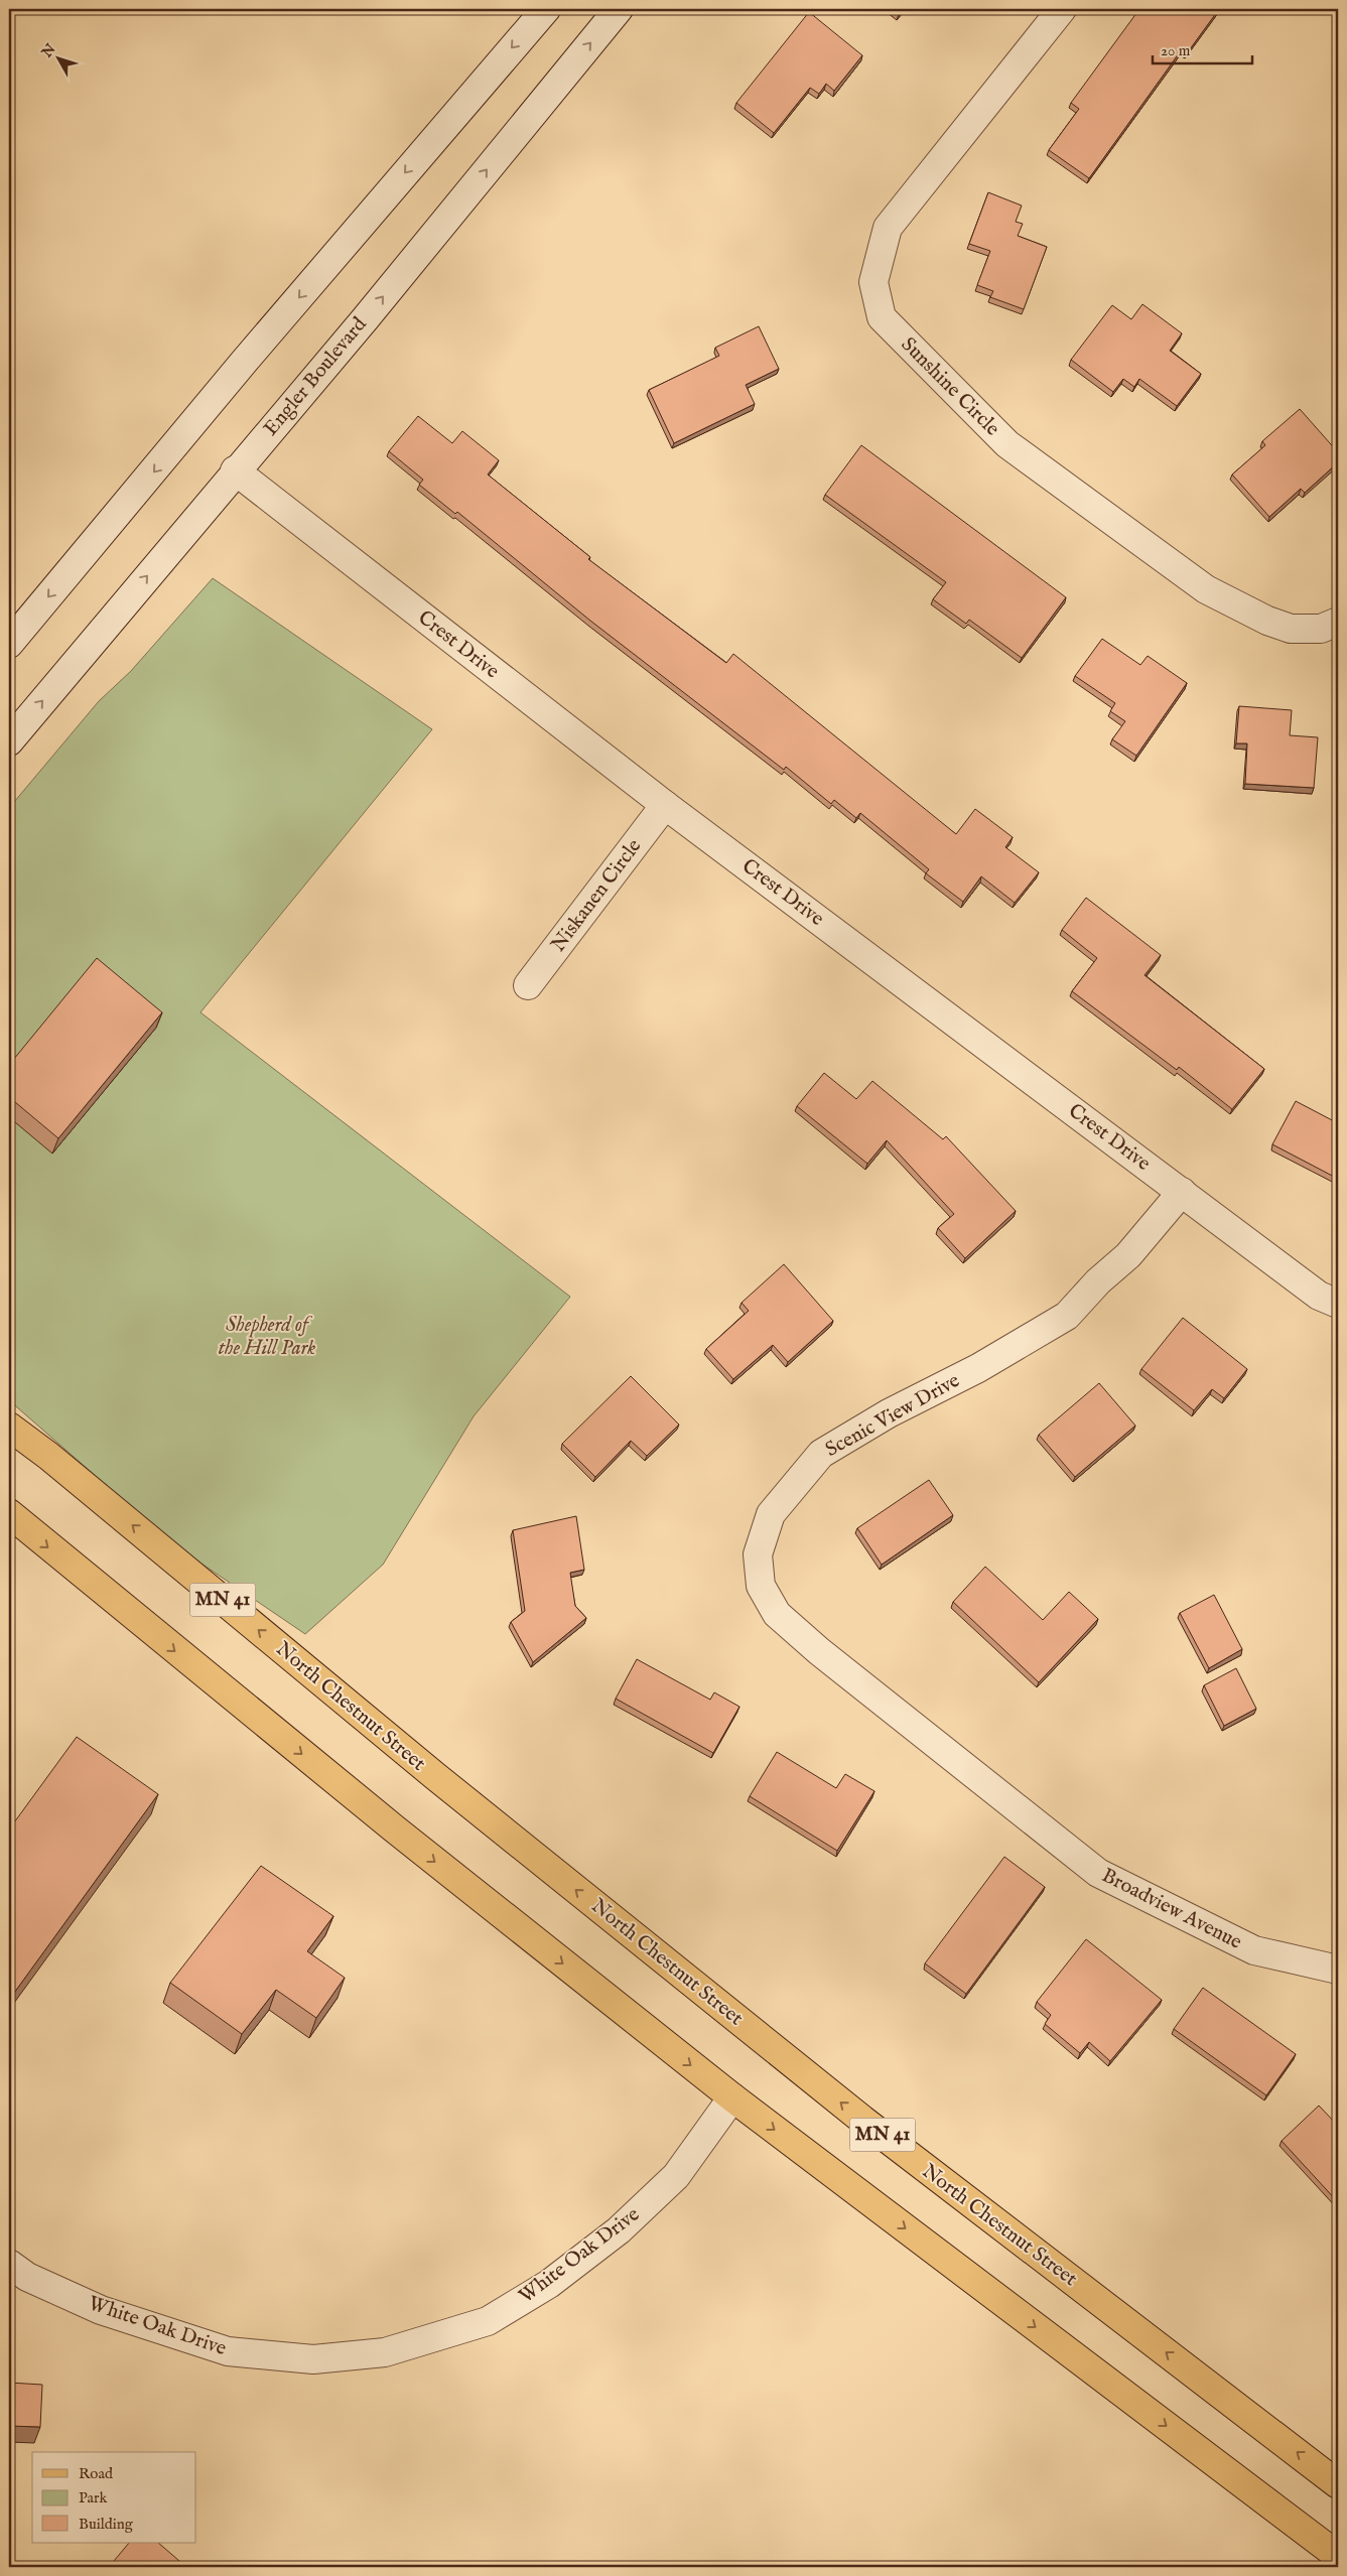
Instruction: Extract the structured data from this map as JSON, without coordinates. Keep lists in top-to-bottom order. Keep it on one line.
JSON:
{"streets":{"main road":["MN 41","North Chestnut Street"],"street":["Engler Boulevard","Sunshine Circle","Crest Drive","Niskanen Circle","Scenic View Drive","Broadview Avenue","White Oak Drive"]},"crossings":[["Engler Boulevard","Crest Drive"],["Crest Drive","Niskanen Circle"],["Crest Drive","Scenic View Drive"],["Scenic View Drive","Broadview Avenue"],["MN 41","White Oak Drive"]],"parks":["Shepherd of the Hill Park"],"legend":["Road","Park","Building"],"scale_bar":"20 m","north":"top left"}
